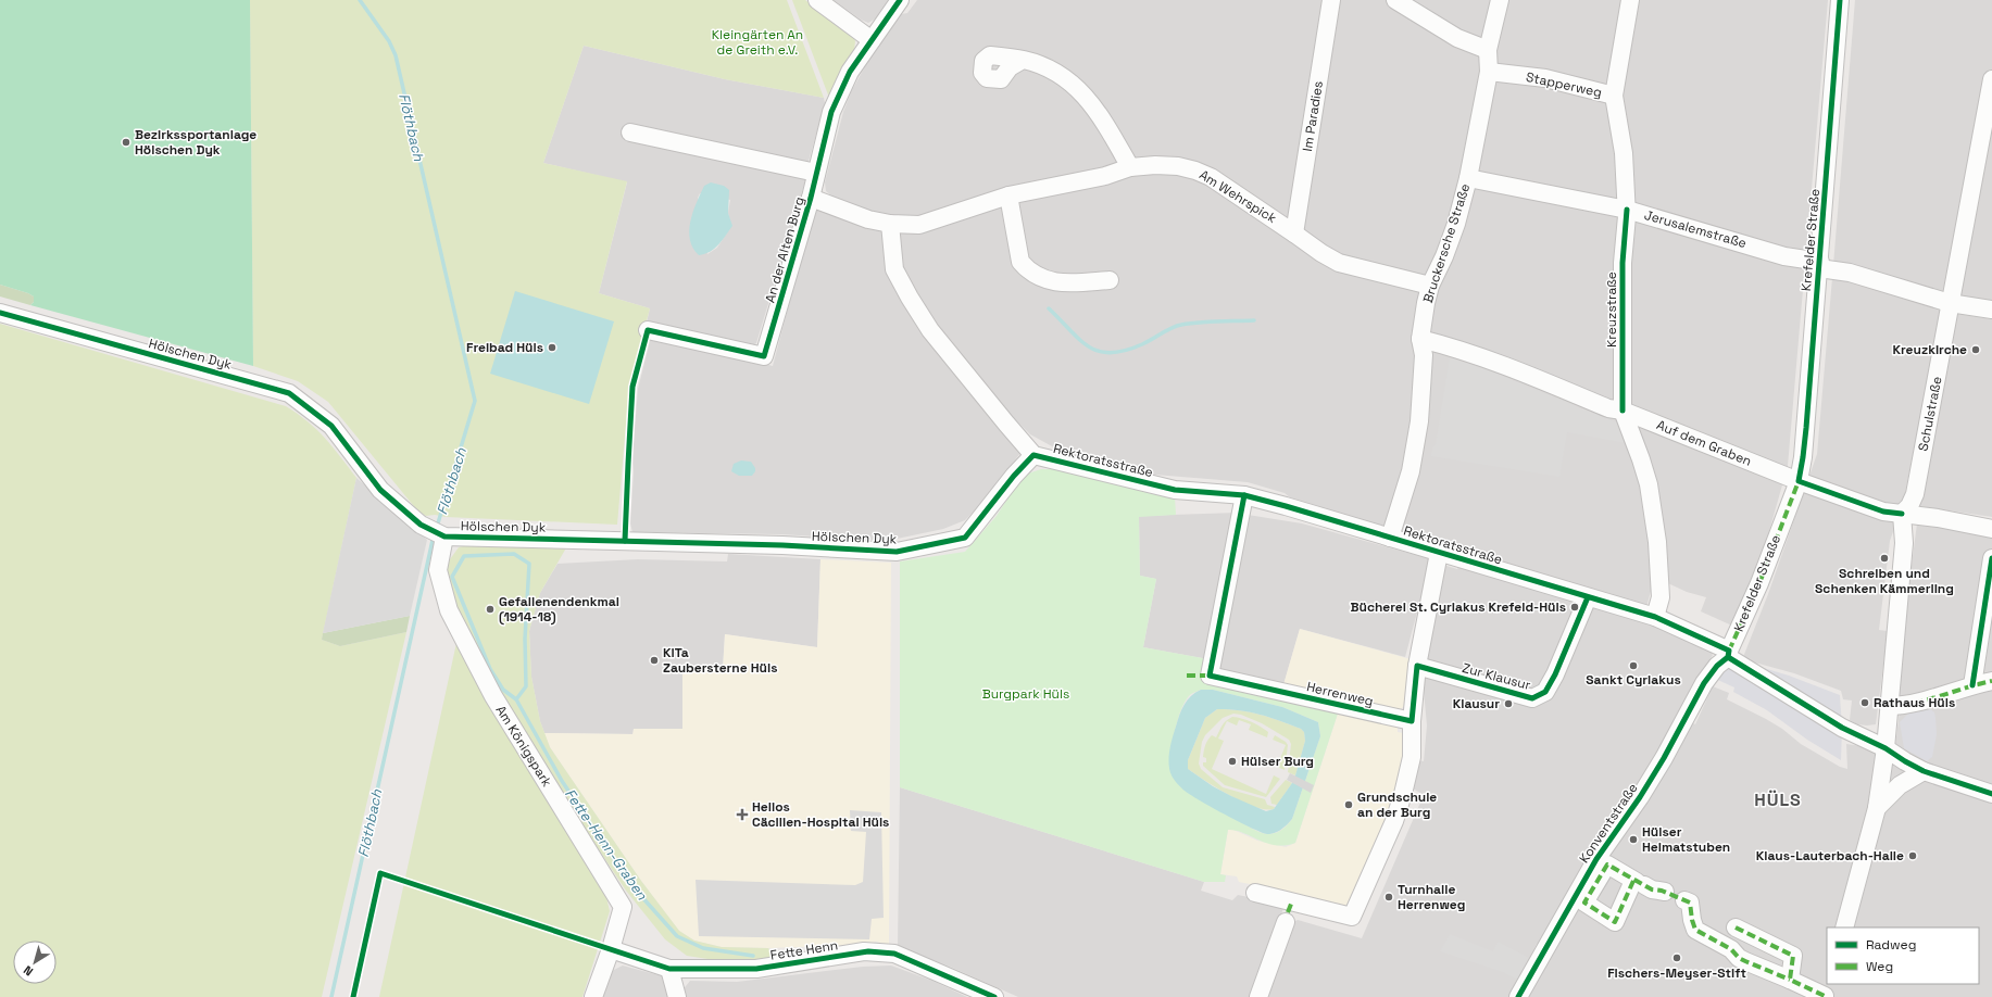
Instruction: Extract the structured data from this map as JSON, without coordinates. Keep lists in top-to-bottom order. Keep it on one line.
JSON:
{"streets":{"street":["Stapperweg","Im Paradies","Am Wehrspick","Jerusalemstraße","Krefelder Straße","Bruckersche Straße","An der Alten Burg","Kreuzstraße","Hölschen Dyk","Schulstraße","Auf dem Graben","Rektoratsstraße","Zur Klausur","Herrenweg","Am Königspark","Konventstraße","Fette Henn"]},"crossings":[["Stapperweg","Bruckersche Straße"],["Stapperweg","Kreuzstraße"],["Im Paradies","Am Wehrspick"],["Am Wehrspick","Bruckersche Straße"],["Am Wehrspick","An der Alten Burg"],["Am Wehrspick","Rektoratsstraße"],["Jerusalemstraße","Krefelder Straße"],["Jerusalemstraße","Bruckersche Straße"],["Jerusalemstraße","Kreuzstraße"],["Jerusalemstraße","Schulstraße"],["Krefelder Straße","Auf dem Graben"],["Krefelder Straße","Rektoratsstraße"],["Krefelder Straße","Konventstraße"],["Bruckersche Straße","Auf dem Graben"],["Bruckersche Straße","Rektoratsstraße"],["Kreuzstraße","Auf dem Graben"],["Kreuzstraße","Rektoratsstraße"],["Hölschen Dyk","Rektoratsstraße"],["Hölschen Dyk","Am Königspark"],["Schulstraße","Auf dem Graben"],["Rektoratsstraße","Zur Klausur"],["Rektoratsstraße","Herrenweg"],["Rektoratsstraße","Konventstraße"],["Am Königspark","Fette Henn"]],"districts":["HÜLS"],"water":["Flöthbach","Fette-Henn-Graben"],"parks":["Kleingärten An de Greith e.V.","Burgpark Hüls"],"places":{"other":["Bezirkssportanlage Hölschen Dyk","Freibad Hüls","Kreuzkirche","Schreiben und Schenken Kämmerling","Bücherei St. Cyriakus Krefeld-Hüls","Gefallenendenkmal (1914-18)","KiTa Zaubersterne Hüls","Sankt Cyriakus","Rathaus Hüls","Klausur","Hülser Burg","Grundschule an der Burg","Hülser Heimatstuben","Klaus-Lauterbach-Halle","Turnhalle Herrenweg","Fischers-Meyser-Stift"],"health":["Helios Cäcilien-Hospital Hüls"]},"legend":["Radweg","Weg"],"north":"bottom left"}
